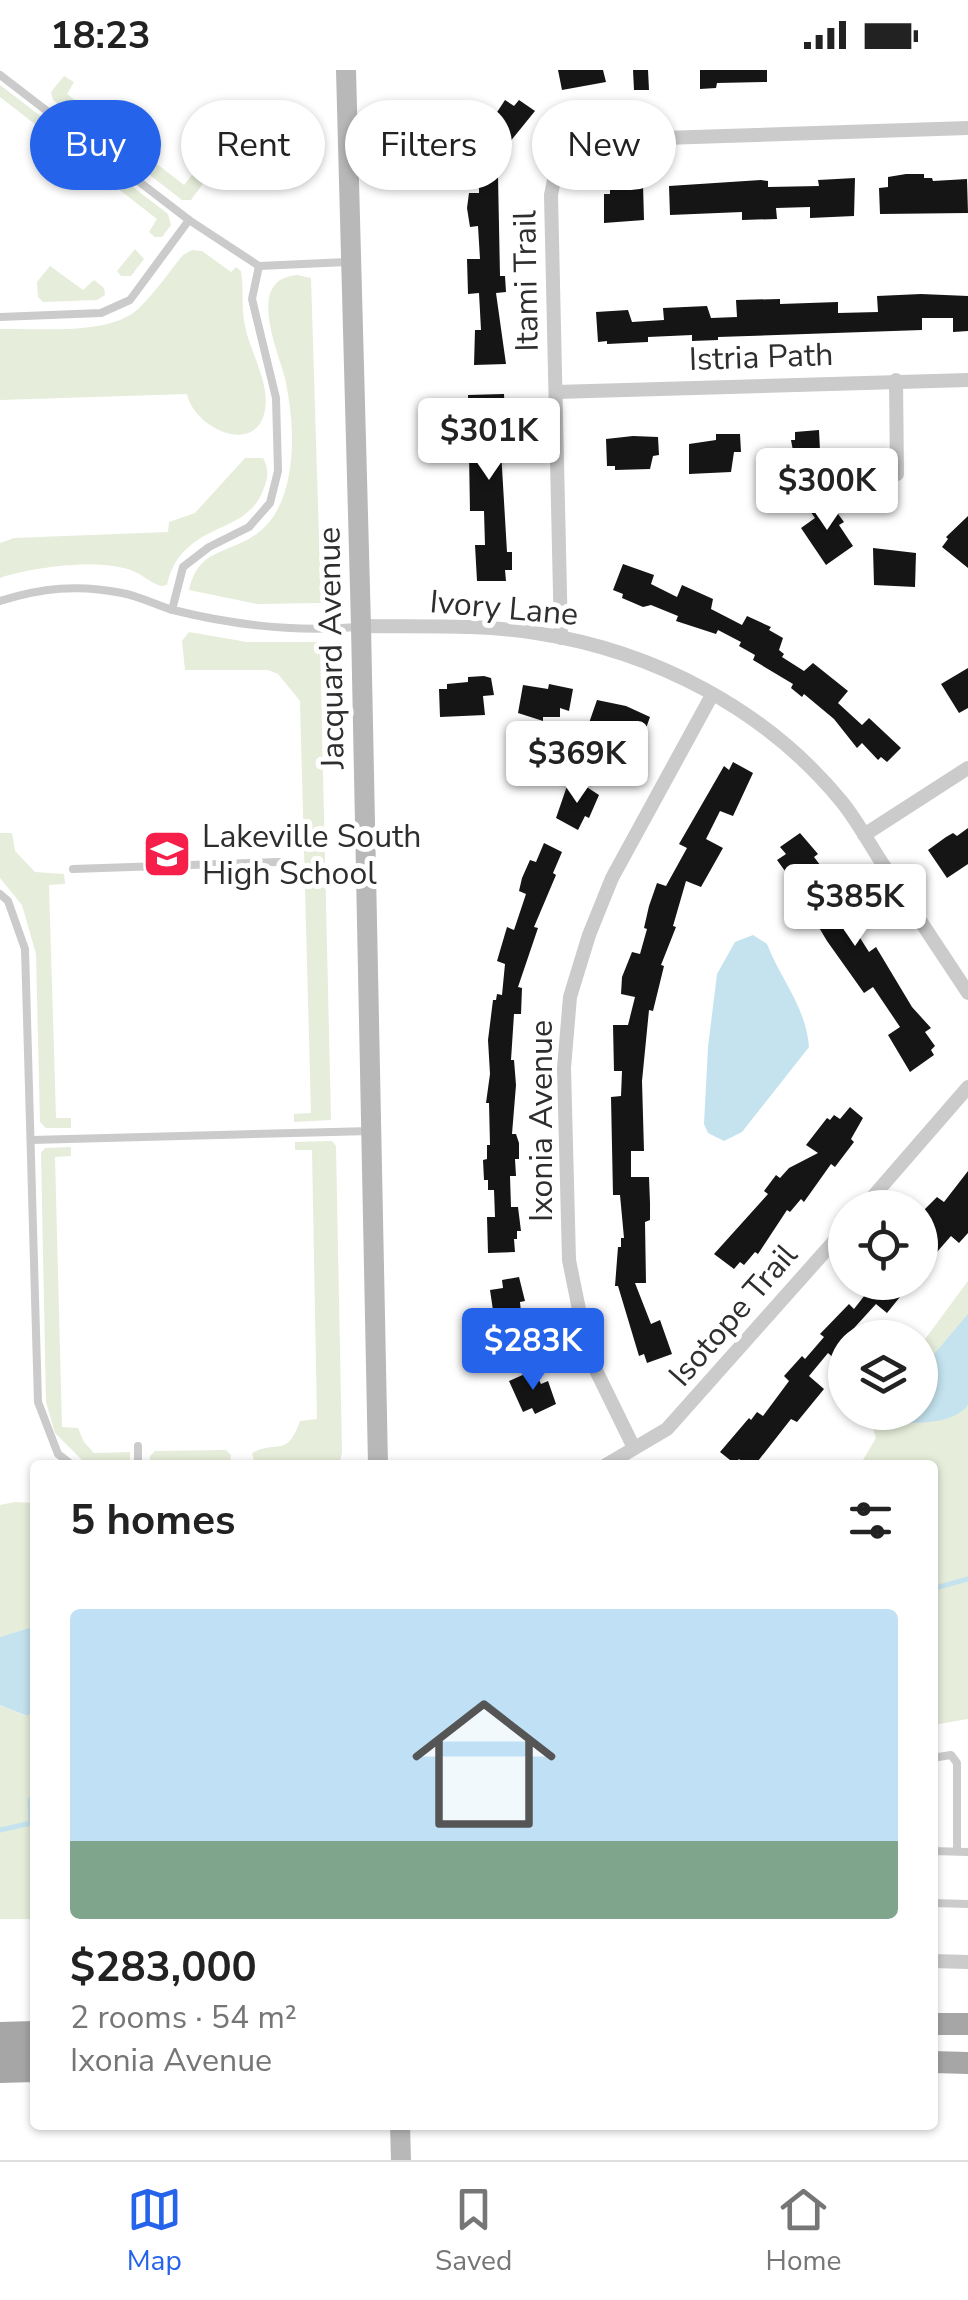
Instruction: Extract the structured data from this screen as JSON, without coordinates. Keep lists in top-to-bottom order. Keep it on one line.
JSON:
{"streets":{"street":["Itami Trail","Istria Path","Ivory Lane","Jacquard Avenue","Ixonia Avenue","Isotope Trail"]},"crossings":[["Itami Trail","Istria Path"],["Itami Trail","Ivory Lane"],["Ivory Lane","Jacquard Avenue"],["Ivory Lane","Ixonia Avenue"],["Ixonia Avenue","Isotope Trail"]],"places":{"school or university":["Lakeville South High School"]},"page":{"status":"18:23","chip":["Buy","Rent","Filters","New"],"price":["$301K","$300K","$369K","$385K","$283K"],"heading":"5 homes","list":[{"name":"$283,000","note":"2 rooms · 54 m² · Ixonia Avenue"}],"tabs":["Map","Saved","Home"]}}
